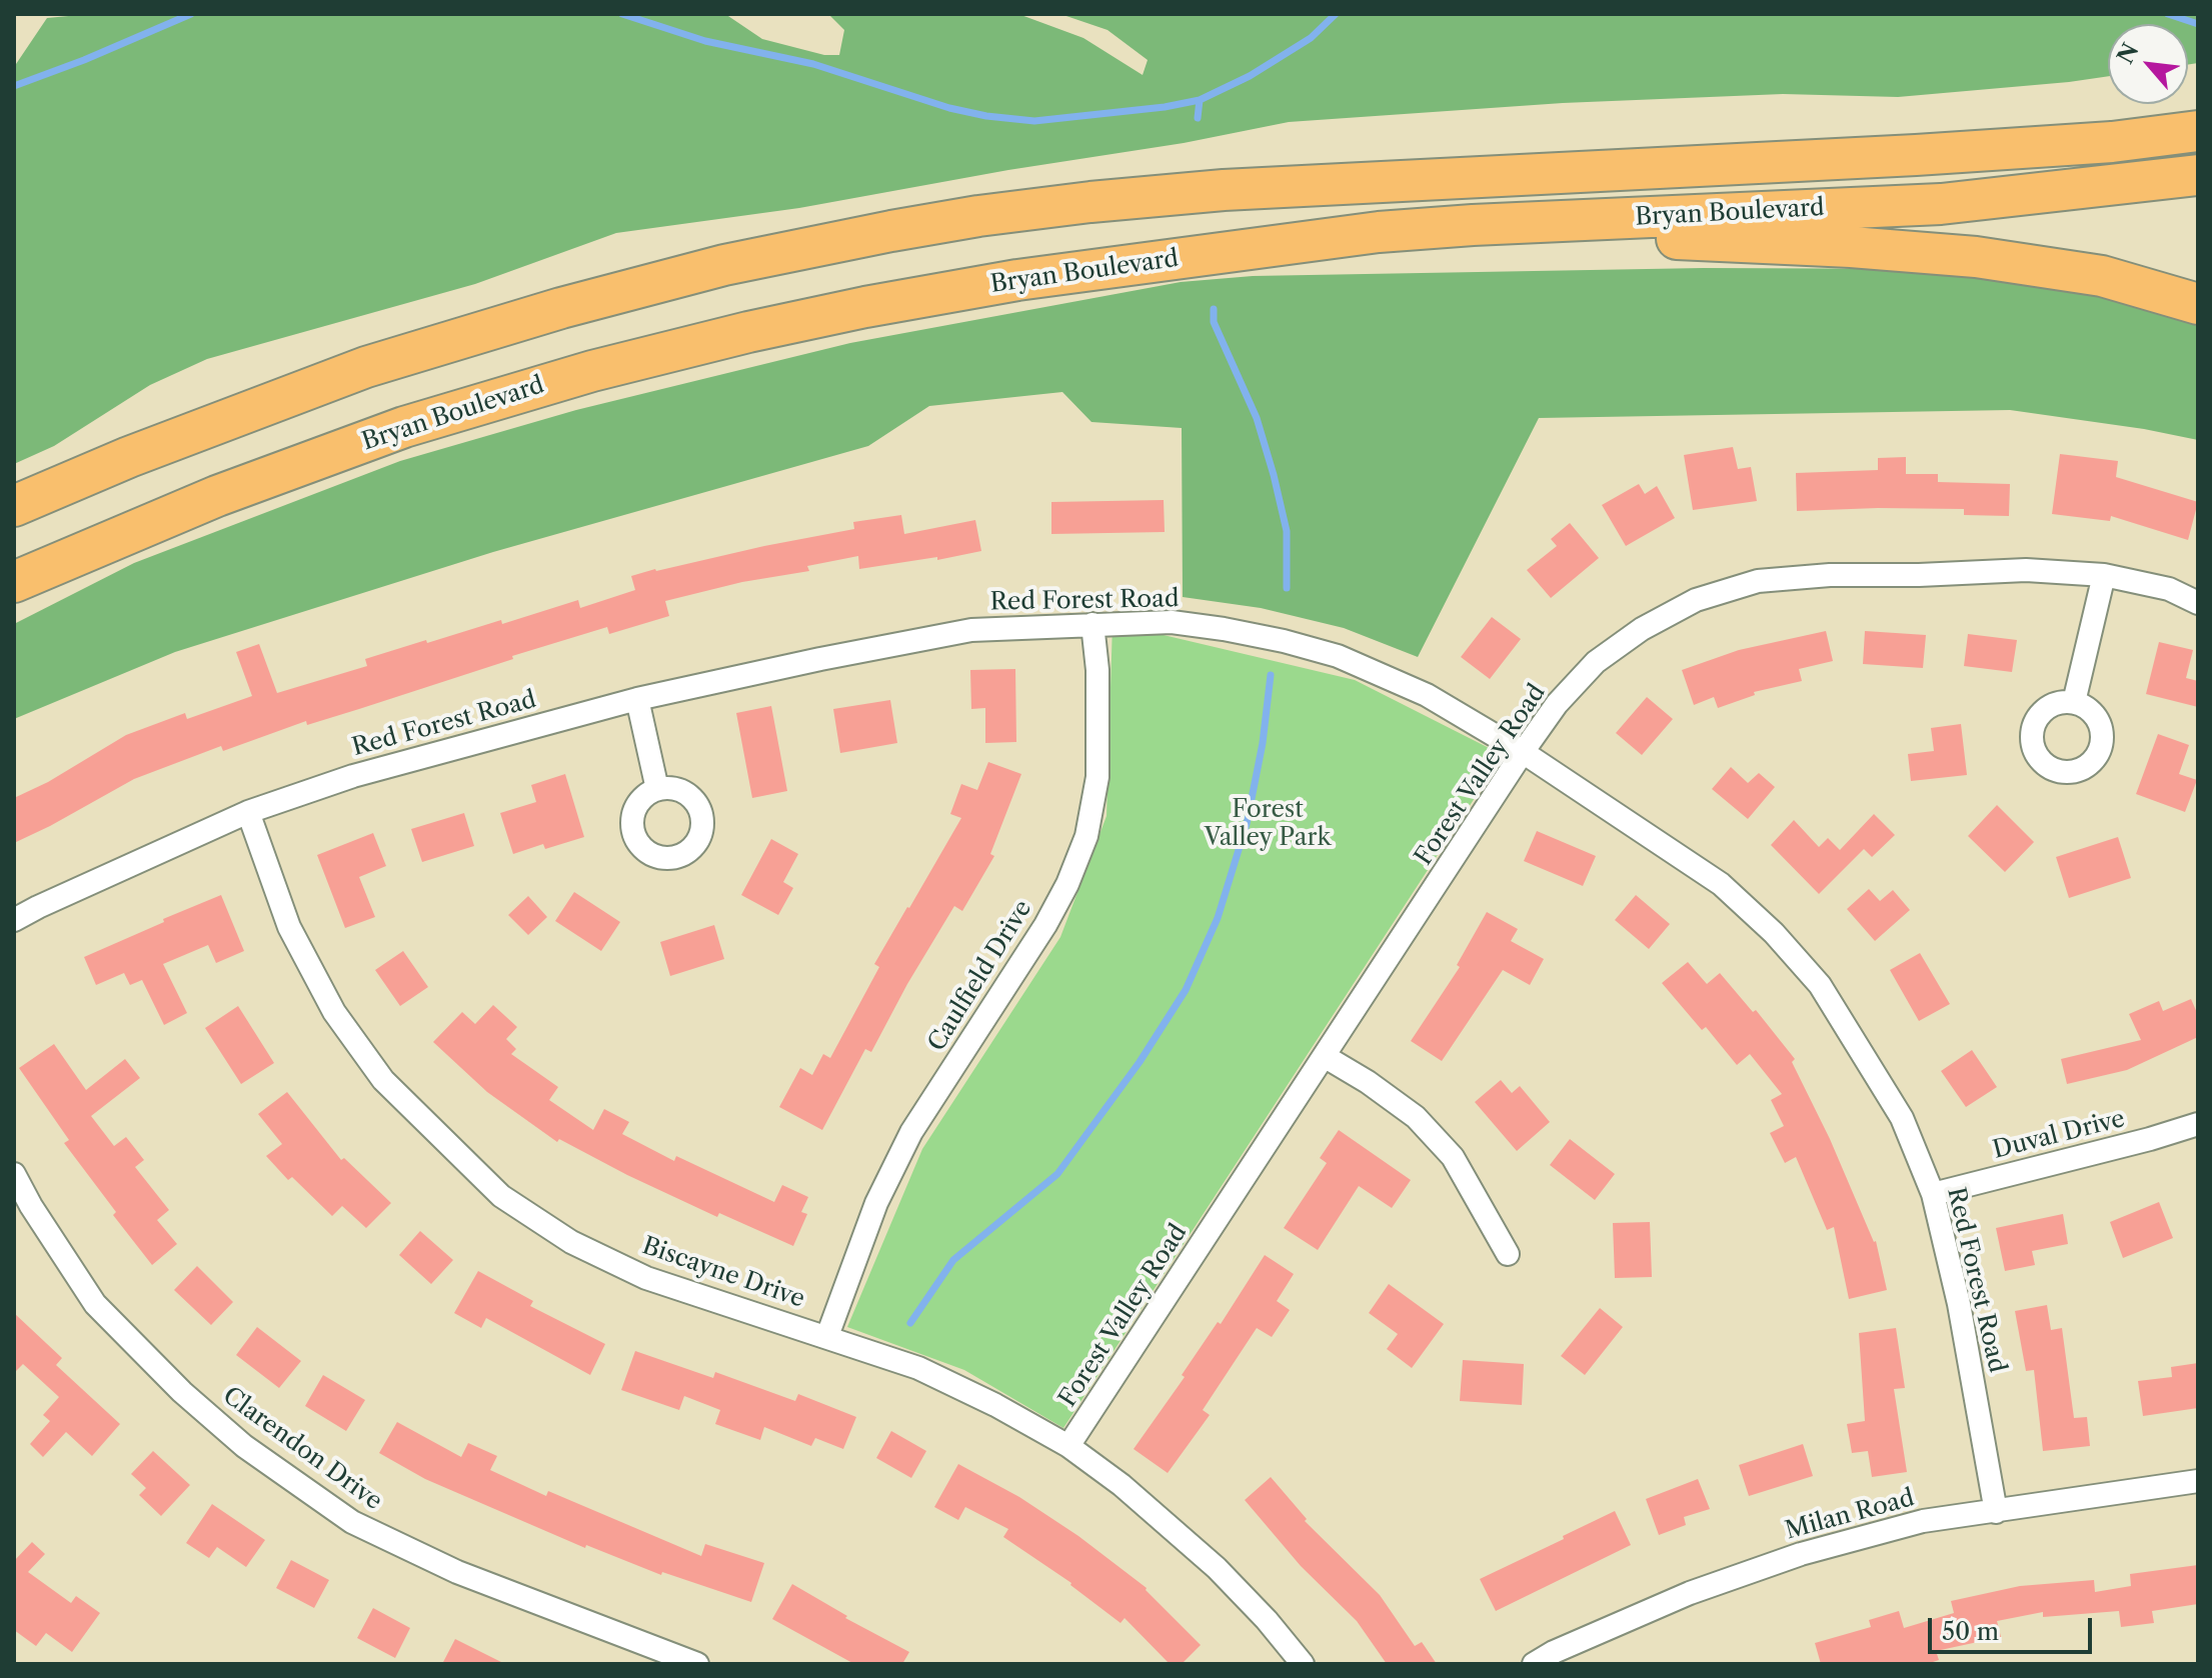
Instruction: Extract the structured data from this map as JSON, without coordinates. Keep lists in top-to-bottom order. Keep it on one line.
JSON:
{"streets":{"highway":["Bryan Boulevard"],"street":["Red Forest Road","Forest Valley Road","Caulfield Drive","Duval Drive","Biscayne Drive","Clarendon Drive","Milan Road"]},"crossings":[["Red Forest Road","Forest Valley Road"],["Red Forest Road","Caulfield Drive"],["Red Forest Road","Duval Drive"],["Red Forest Road","Biscayne Drive"],["Red Forest Road","Milan Road"],["Forest Valley Road","Biscayne Drive"],["Caulfield Drive","Biscayne Drive"]],"parks":["Forest Valley Park"],"scale_bar":"50 m","north":"top left"}
